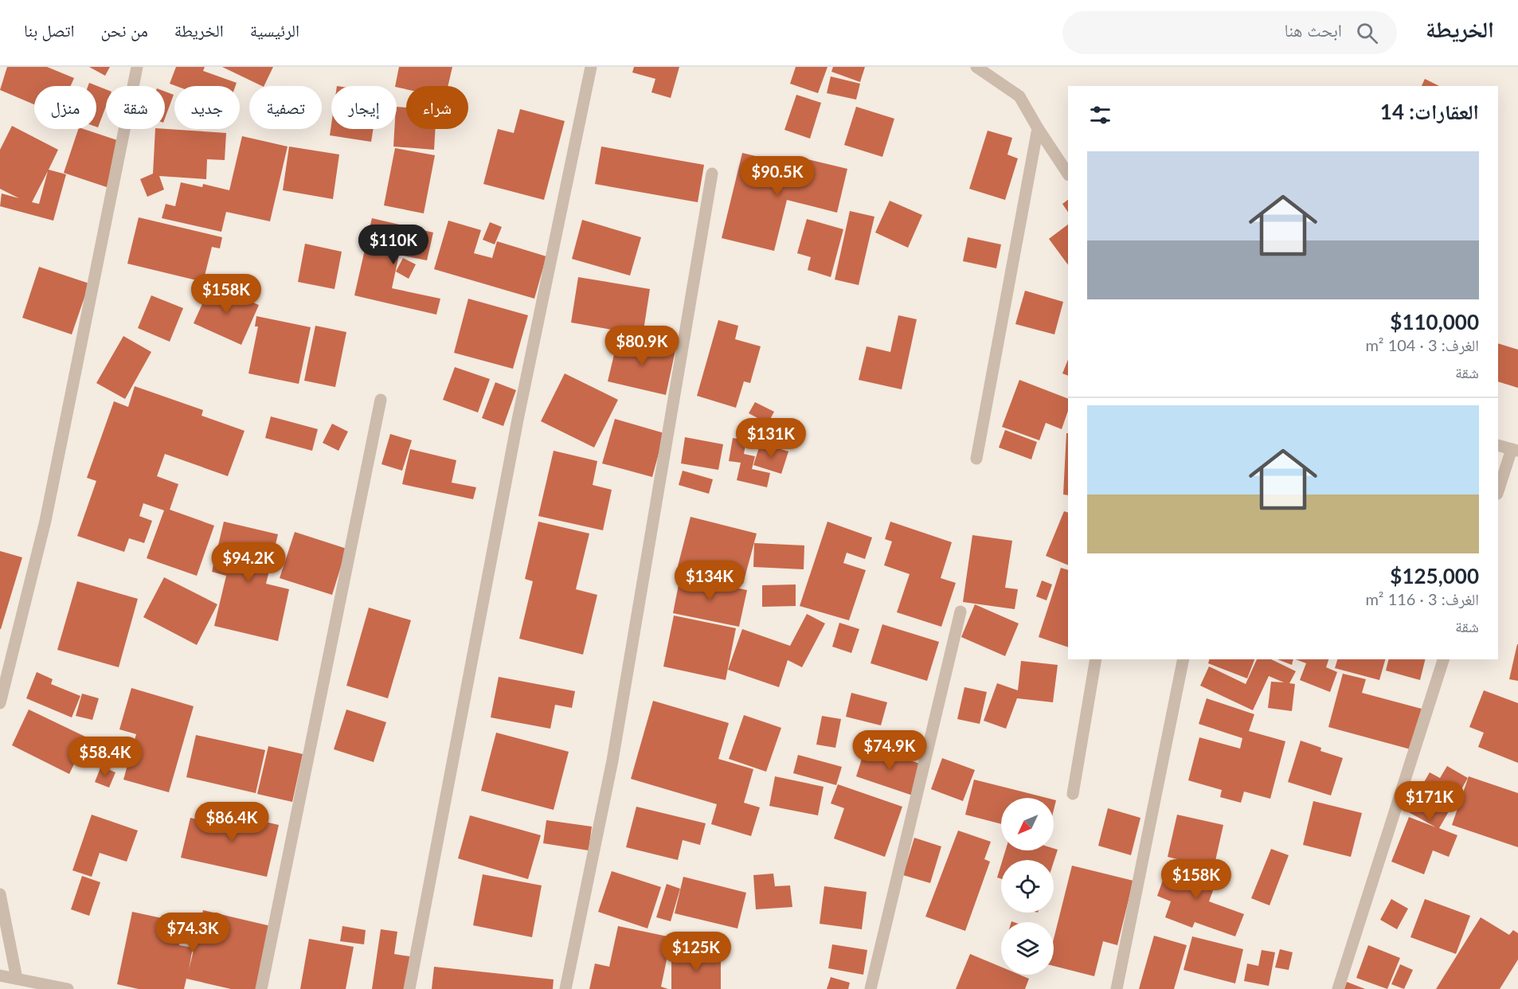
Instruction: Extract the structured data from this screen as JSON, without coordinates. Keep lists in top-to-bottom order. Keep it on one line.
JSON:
{"north":"bottom left","page":{"header":"الخريطة","search":"ابحث هنا","nav":["الرئيسية","الخريطة","من نحن","اتصل بنا"],"chip":["شراء","إيجار","تصفية","جديد","شقة","منزل"],"heading":"العقارات: 14","list":[{"name":"$110,000","note":"الغرف: 3 · 104 m² · شقة"},{"name":"$125,000","note":"الغرف: 3 · 116 m² · شقة"}],"price":["$90.5K","$110K","$158K","$80.9K","$131K","$94.2K","$134K","$74.9K","$58.4K","$171K","$86.4K","$158K","$74.3K","$125K"]}}
